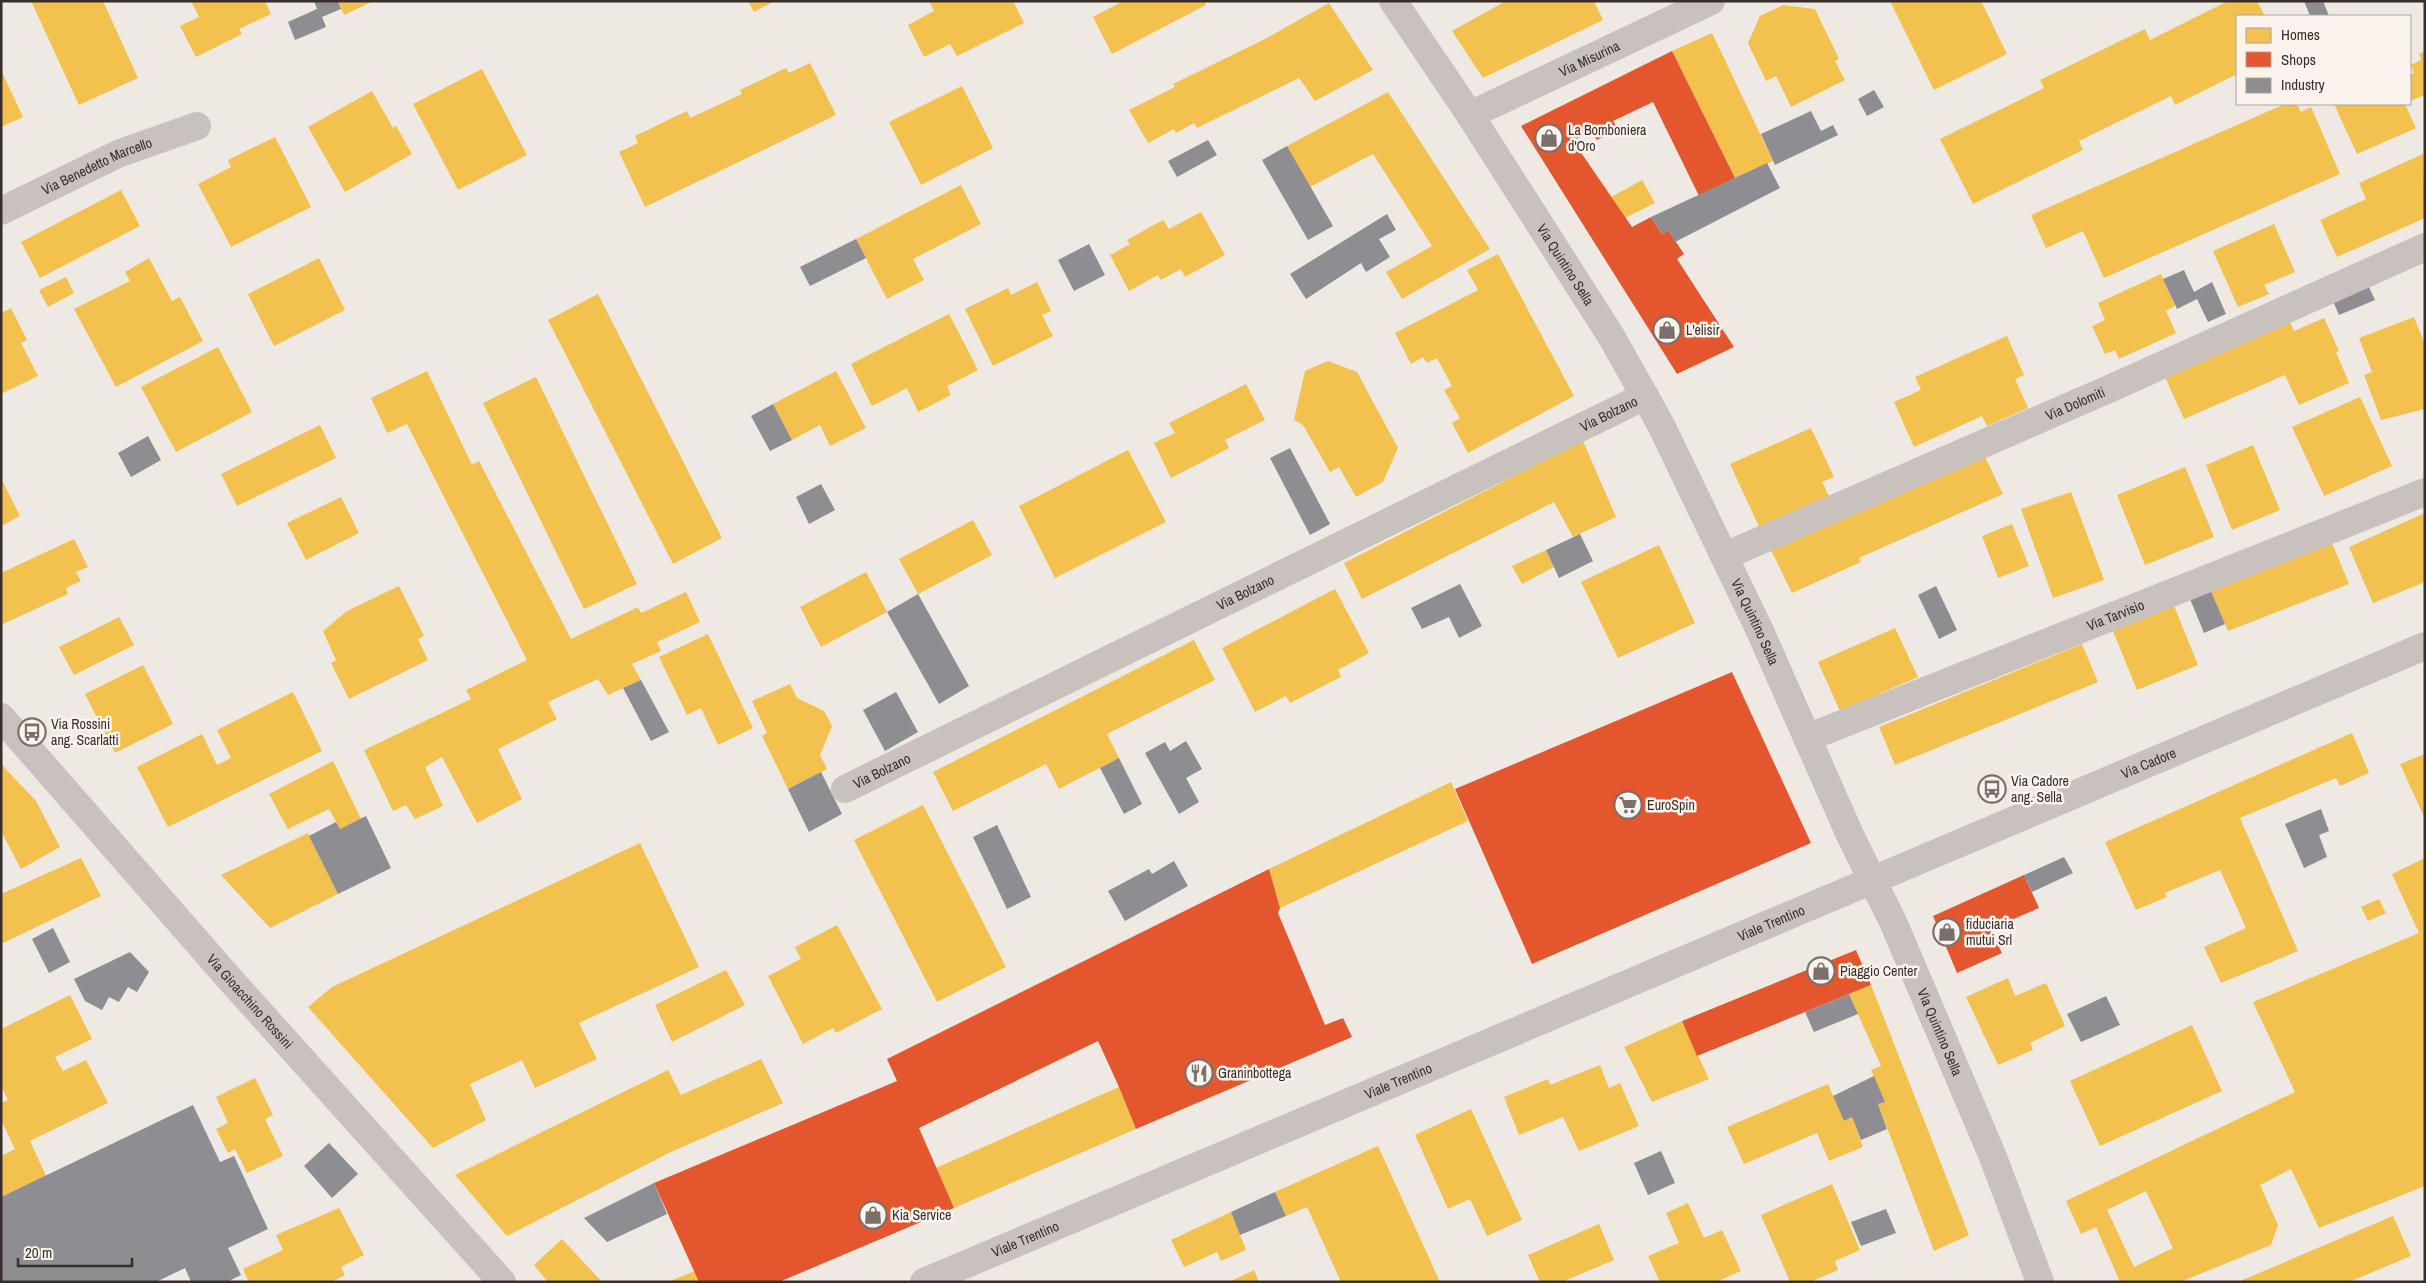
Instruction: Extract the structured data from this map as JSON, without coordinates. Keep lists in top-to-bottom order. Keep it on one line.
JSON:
{"streets":{"street":["Via Misurina","Via Benedetto Marcello","Via Quintino Sella","Via Dolomiti","Via Bolzano","Via Tarvisio","Via Cadore","Viale Trentino","Via Gioacchino Rossini"]},"crossings":[["Via Misurina","Via Quintino Sella"],["Via Quintino Sella","Via Dolomiti"],["Via Quintino Sella","Via Bolzano"],["Via Quintino Sella","Via Tarvisio"],["Via Quintino Sella","Via Cadore"],["Via Quintino Sella","Viale Trentino"],["Via Cadore","Viale Trentino"]],"places":{"shop":["La Bomboniera d'Oro","L'elisir","fiduciaria mutui Srl","Piaggio Center","Kia Service"],"bus stop":["Via Rossini ang. Scarlatti","Via Cadore ang. Sella"],"supermarket":["EuroSpin"],"restaurant":["Graninbottega"]},"legend":["Homes","Shops","Industry"],"scale_bar":"20 m"}
